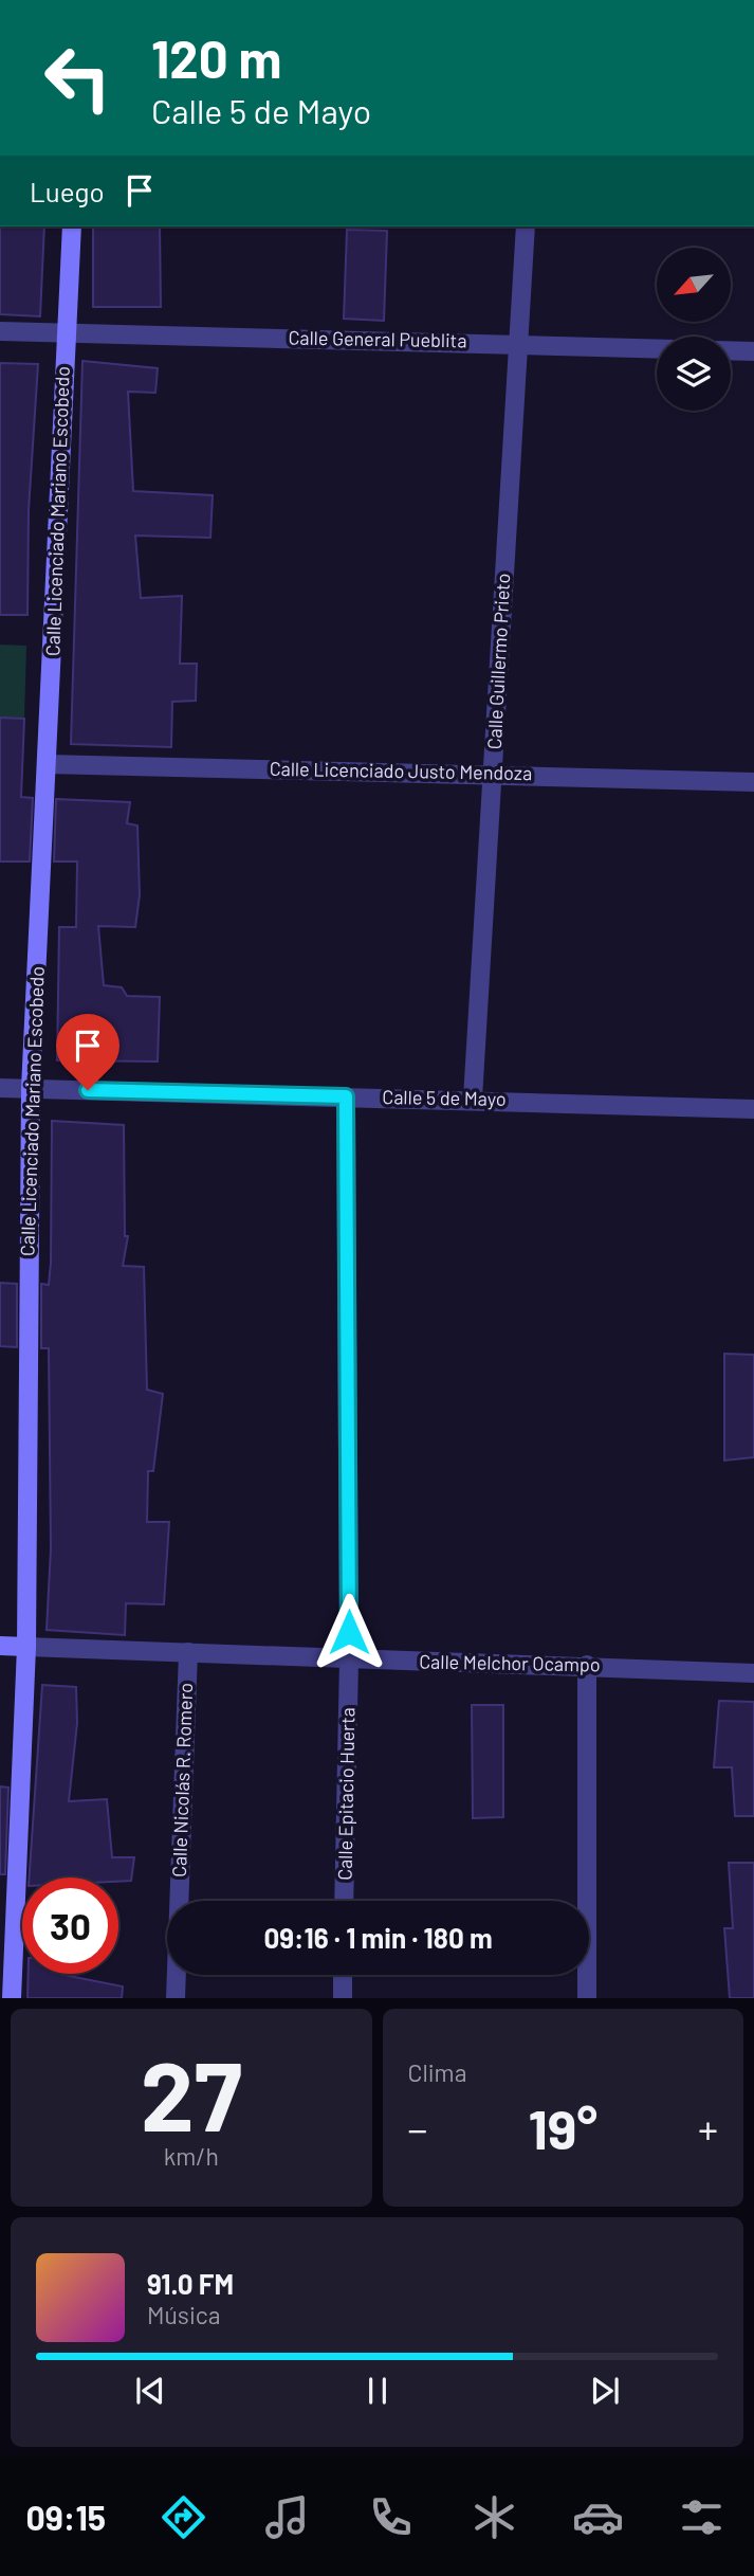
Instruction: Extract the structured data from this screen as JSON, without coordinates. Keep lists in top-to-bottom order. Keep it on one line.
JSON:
{"streets":{"main road":["Calle Licenciado Mariano Escobedo","Calle Melchor Ocampo"],"street":["Calle General Pueblita","Calle Guillermo Prieto","Calle Licenciado Justo Mendoza","Calle 5 de Mayo","Calle Nicolás R. Romero","Calle Epitacio Huerta"]},"crossings":[["Calle General Pueblita","Calle Licenciado Mariano Escobedo"],["Calle General Pueblita","Calle Guillermo Prieto"],["Calle Licenciado Mariano Escobedo","Calle Licenciado Justo Mendoza"],["Calle Licenciado Mariano Escobedo","Calle 5 de Mayo"],["Calle Licenciado Mariano Escobedo","Calle Melchor Ocampo"],["Calle Guillermo Prieto","Calle Licenciado Justo Mendoza"],["Calle Guillermo Prieto","Calle 5 de Mayo"],["Calle 5 de Mayo","Calle Epitacio Huerta"],["Calle Melchor Ocampo","Calle Nicolás R. Romero"],["Calle Melchor Ocampo","Calle Epitacio Huerta"]],"north":"bottom left","page":{"turn":["120 m","Calle 5 de Mayo"],"then":"Luego","limit":"30","trip":"09:16 · 1 min · 180 m","tile":[["27","km/h"],"Clima"],"heat":["−","19°","+"],"song":["91.0 FM","Música"],"tabs":"09:15"}}
